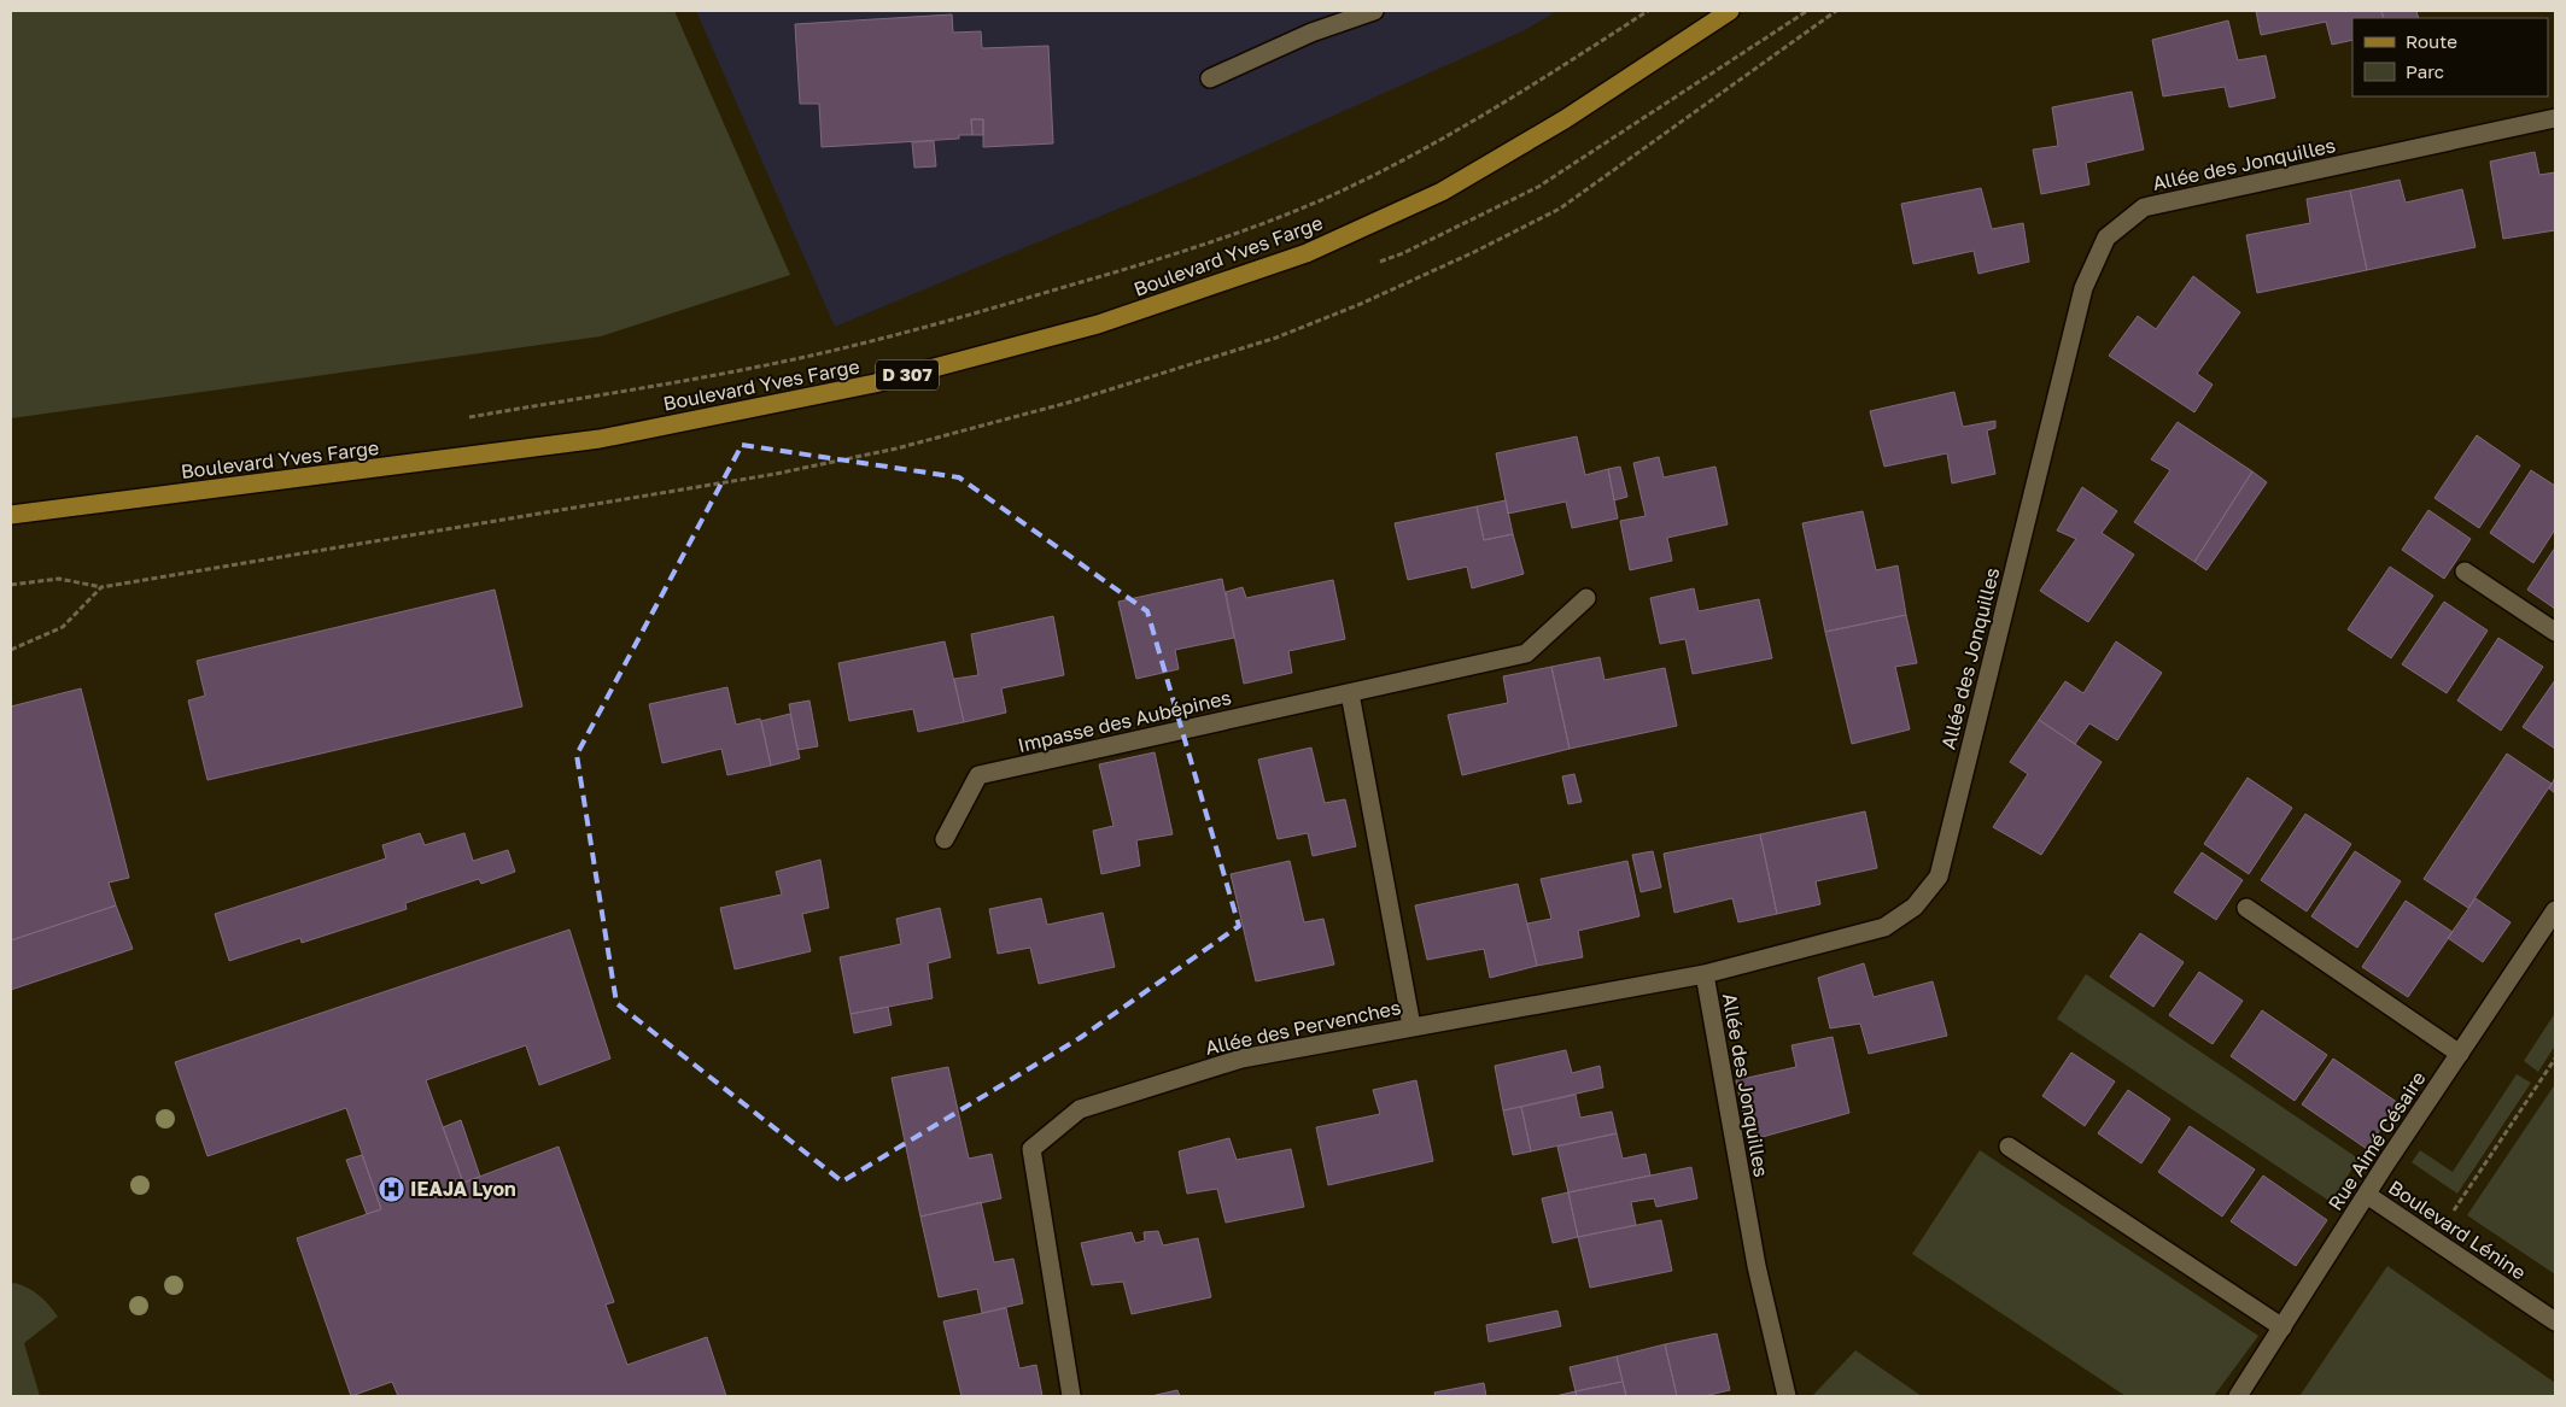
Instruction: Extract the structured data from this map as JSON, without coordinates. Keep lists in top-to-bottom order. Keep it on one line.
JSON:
{"streets":{"main road":["Boulevard Yves Farge","D 307"],"street":["Allée des Jonquilles","Impasse des Aubépines","Allée des Pervenches","Rue Aimé Césaire","Boulevard Lénine"]},"crossings":[["Allée des Jonquilles","Allée des Pervenches"],["Rue Aimé Césaire","Boulevard Lénine"]],"places":{"hospital":["IEAJA Lyon"]},"legend":["Route","Parc"]}
